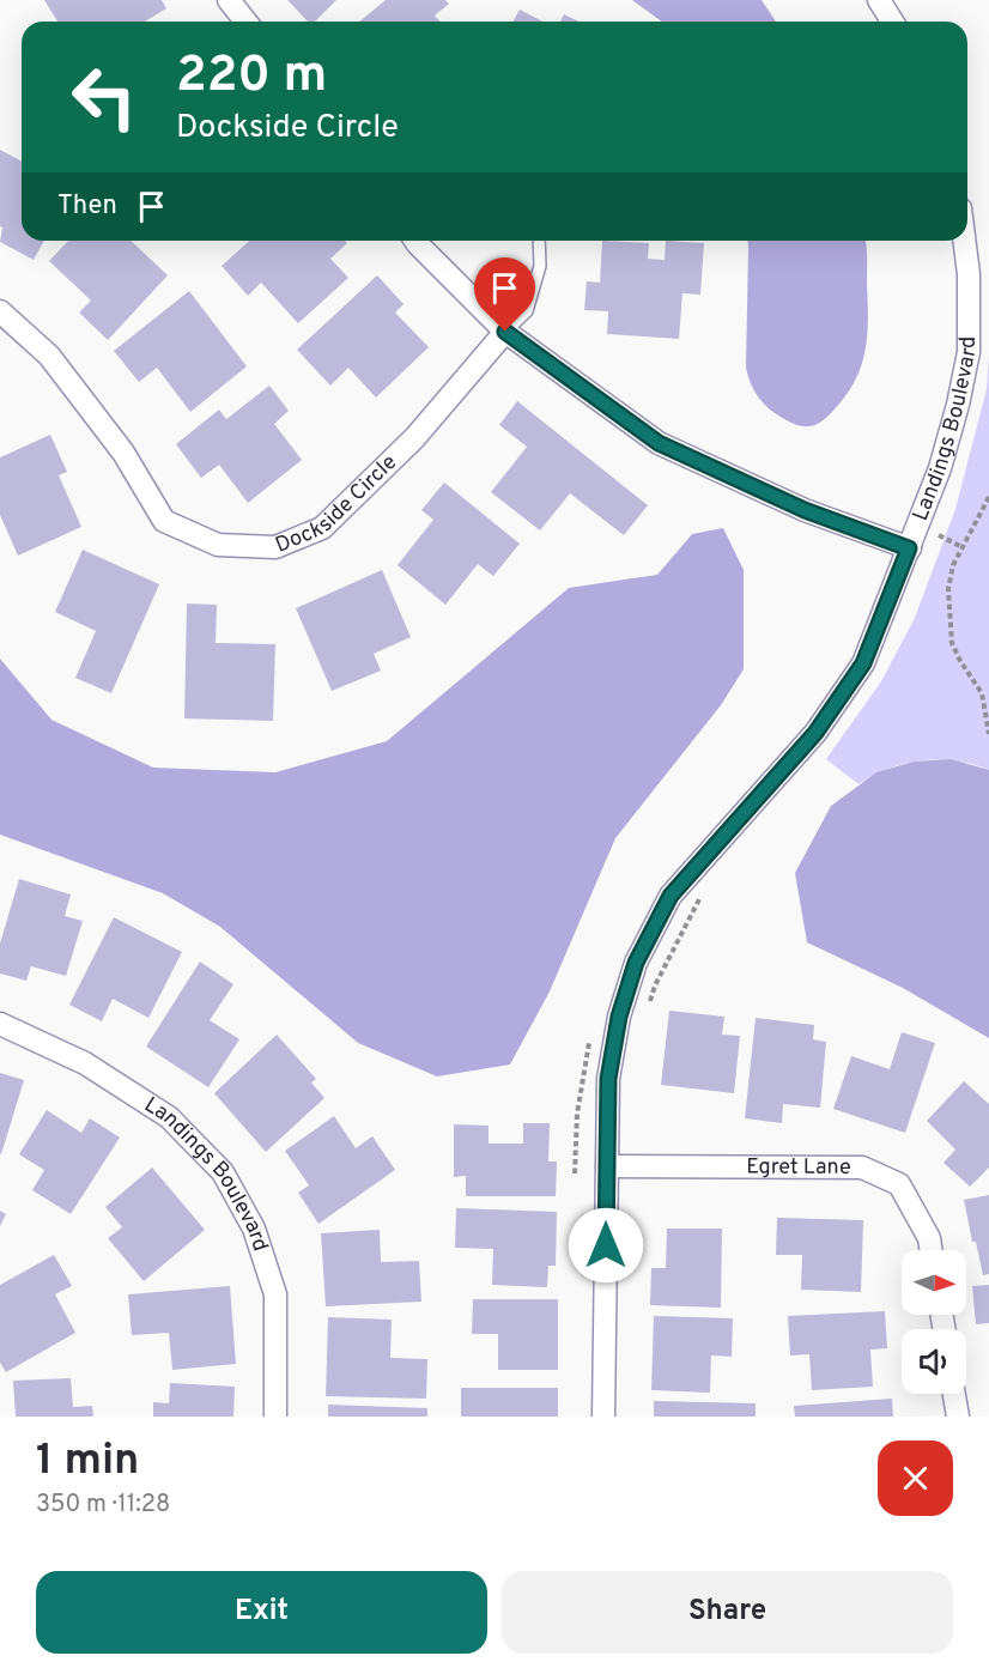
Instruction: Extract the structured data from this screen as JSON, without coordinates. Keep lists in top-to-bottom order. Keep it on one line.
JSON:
{"streets":{"street":["Landings Boulevard","Dockside Circle","Egret Lane"]},"crossings":[["Landings Boulevard","Egret Lane"]],"north":"right","page":{"turn":["220 m","Dockside Circle"],"then":"Then","heading":["1 min","350 m · 11:28"],"buttons":["Exit","Share"]}}
